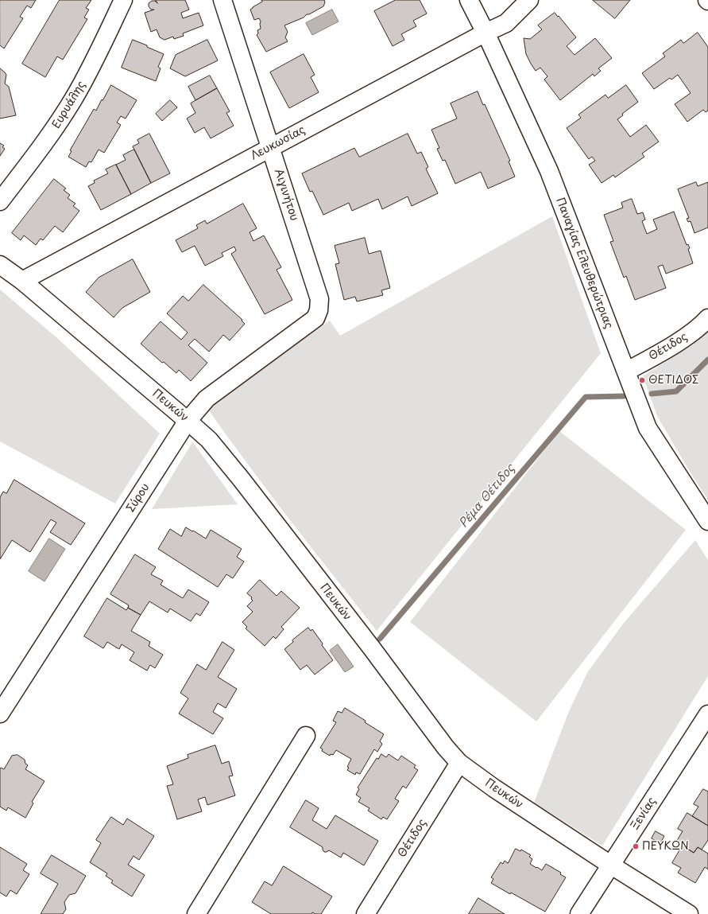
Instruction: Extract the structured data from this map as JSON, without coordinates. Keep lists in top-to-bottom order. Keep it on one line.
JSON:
{"streets":{"street":["Ευρυάλης","Λευκωσίας","Αιγινήτου","Παναγίας Ελευθερώτριας","Θέτιδος","Πευκών","Σύρου","Ξενίας"]},"crossings":[["Λευκωσίας","Αιγινήτου"],["Λευκωσίας","Παναγίας Ελευθερώτριας"],["Λευκωσίας","Πευκών"],["Αιγινήτου","Σύρου"],["Παναγίας Ελευθερώτριας","Θέτιδος"],["Θέτιδος","Πευκών"],["Πευκών","Σύρου"],["Πευκών","Ξενίας"]],"water":["Ρέμα Θέτιδος"],"places":["ΘΕΤΙΔΟΣ","ΠΕΥΚΩΝ"]}
